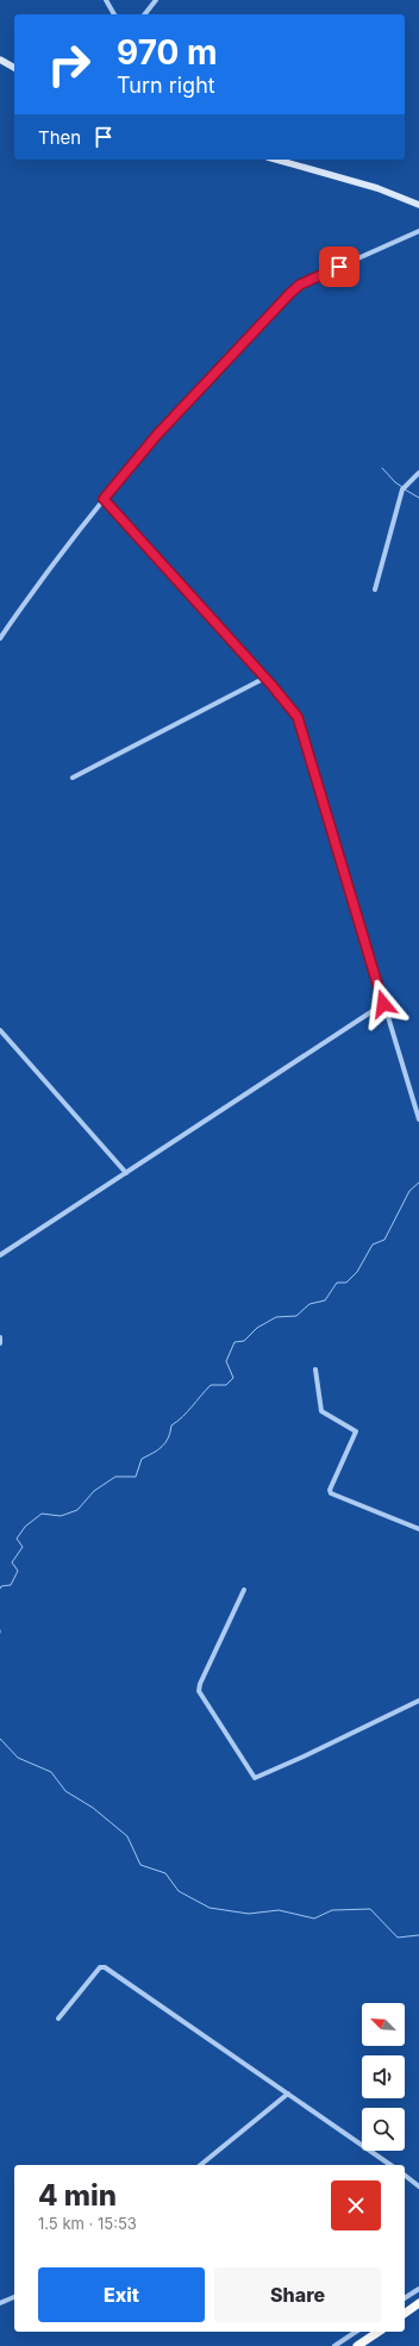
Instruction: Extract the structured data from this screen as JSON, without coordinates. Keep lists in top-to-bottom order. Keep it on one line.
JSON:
{"north":"top left","page":{"turn":["970 m","Turn right"],"then":"Then","heading":["4 min","1.5 km · 15:53"],"buttons":["Exit","Share"]}}
